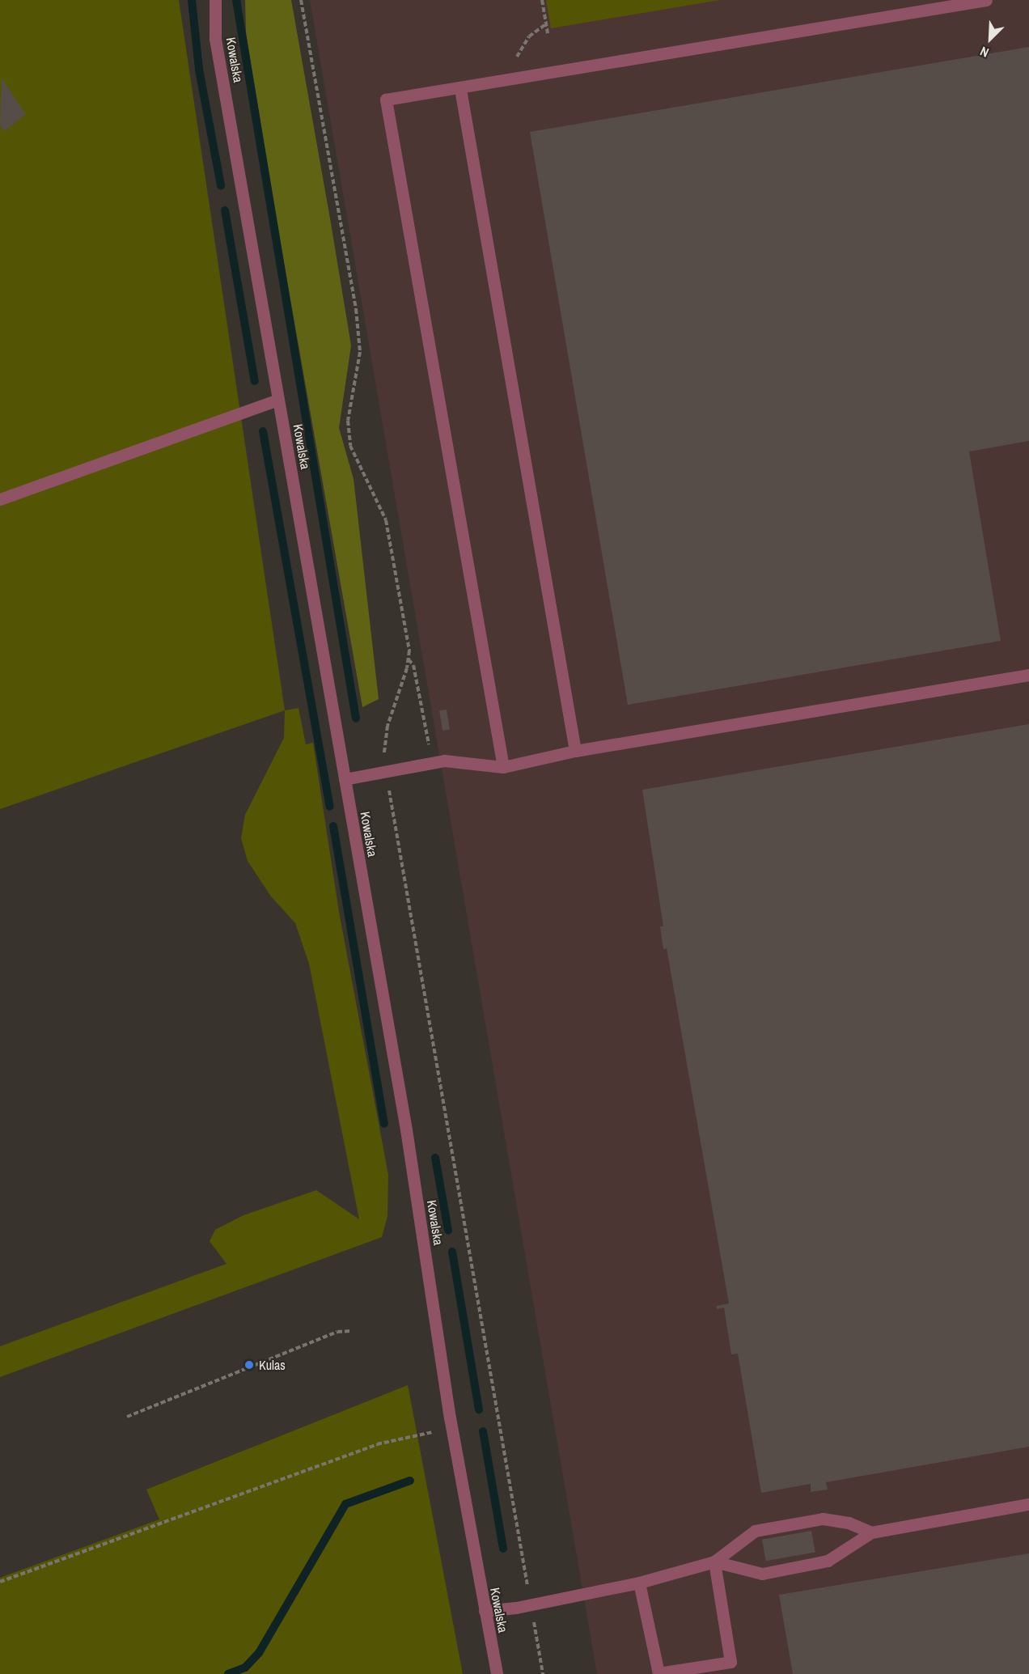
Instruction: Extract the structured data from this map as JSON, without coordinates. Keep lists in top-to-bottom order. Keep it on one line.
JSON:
{"streets":{"street":["Kowalska"]},"places":["Kulas"],"north":"bottom left"}
